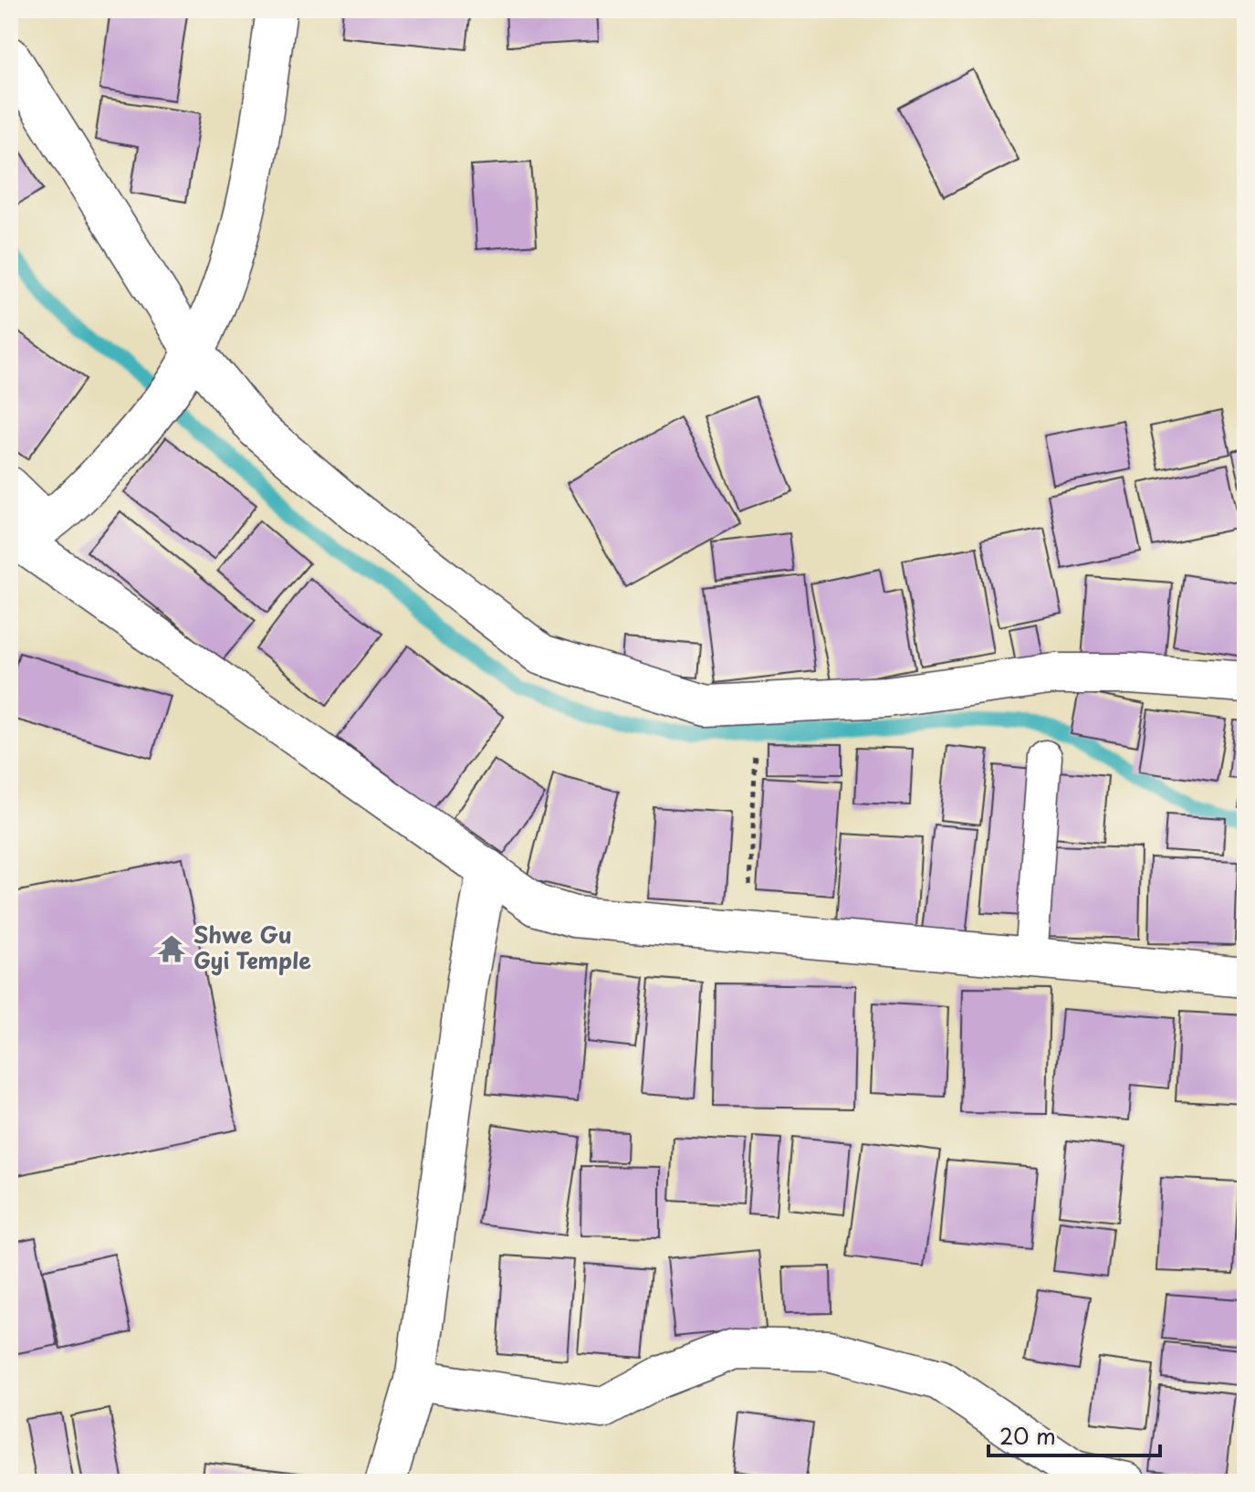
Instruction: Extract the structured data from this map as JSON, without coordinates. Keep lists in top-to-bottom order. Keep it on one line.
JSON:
{"places":{"temple":["Shwe Gu Gyi Temple"]},"scale_bar":"20 m"}
